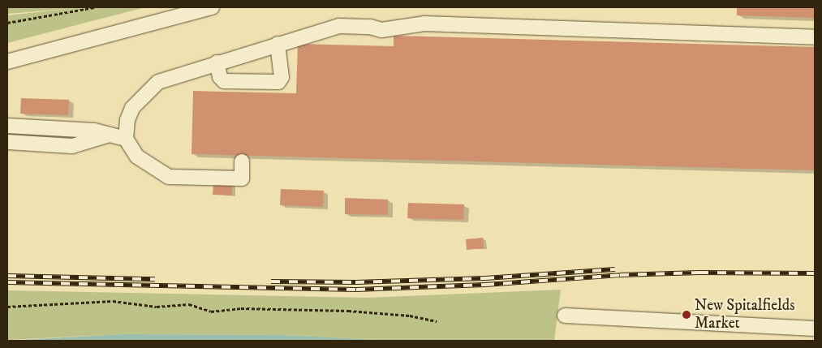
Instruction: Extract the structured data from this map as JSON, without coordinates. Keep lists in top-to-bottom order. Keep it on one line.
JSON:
{"places":["New Spitalfields Market"]}
